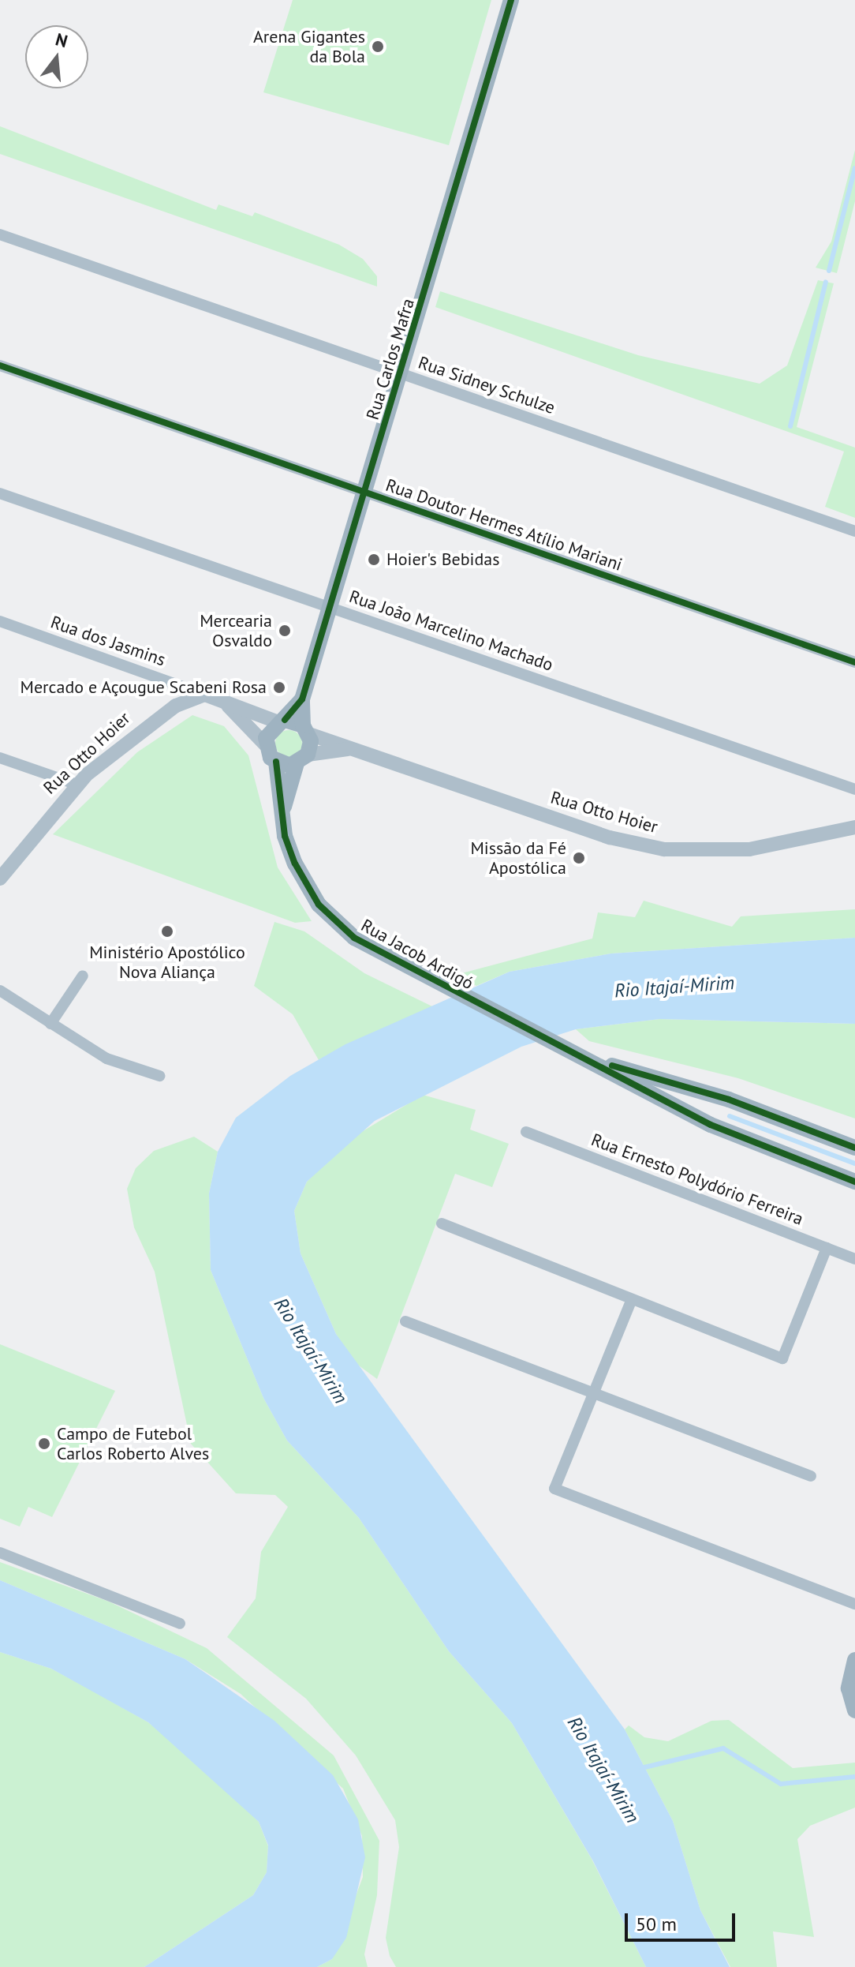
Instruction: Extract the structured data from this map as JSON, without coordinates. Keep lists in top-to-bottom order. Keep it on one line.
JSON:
{"streets":{"main road":["Rua Carlos Mafra","Rua Jacob Ardigó"],"street":["Rua Sidney Schulze","Rua Doutor Hermes Atílio Mariani","Rua João Marcelino Machado","Rua dos Jasmins","Rua Otto Hoier","Rua Ernesto Polydório Ferreira"]},"crossings":[["Rua Carlos Mafra","Rua Sidney Schulze"],["Rua Carlos Mafra","Rua Doutor Hermes Atílio Mariani"],["Rua Carlos Mafra","Rua João Marcelino Machado"],["Rua Carlos Mafra","Rua Otto Hoier"],["Rua dos Jasmins","Rua Otto Hoier"]],"water":["Rio Itajaí-Mirim"],"places":["Arena Gigantes da Bola","Hoier's Bebidas","Mercearia Osvaldo","Mercado e Açougue Scabeni Rosa","Missão da Fé Apostólica","Ministério Apostólico Nova Aliança","Campo de Futebol Carlos Roberto Alves"],"scale_bar":"50 m","north":"top"}
